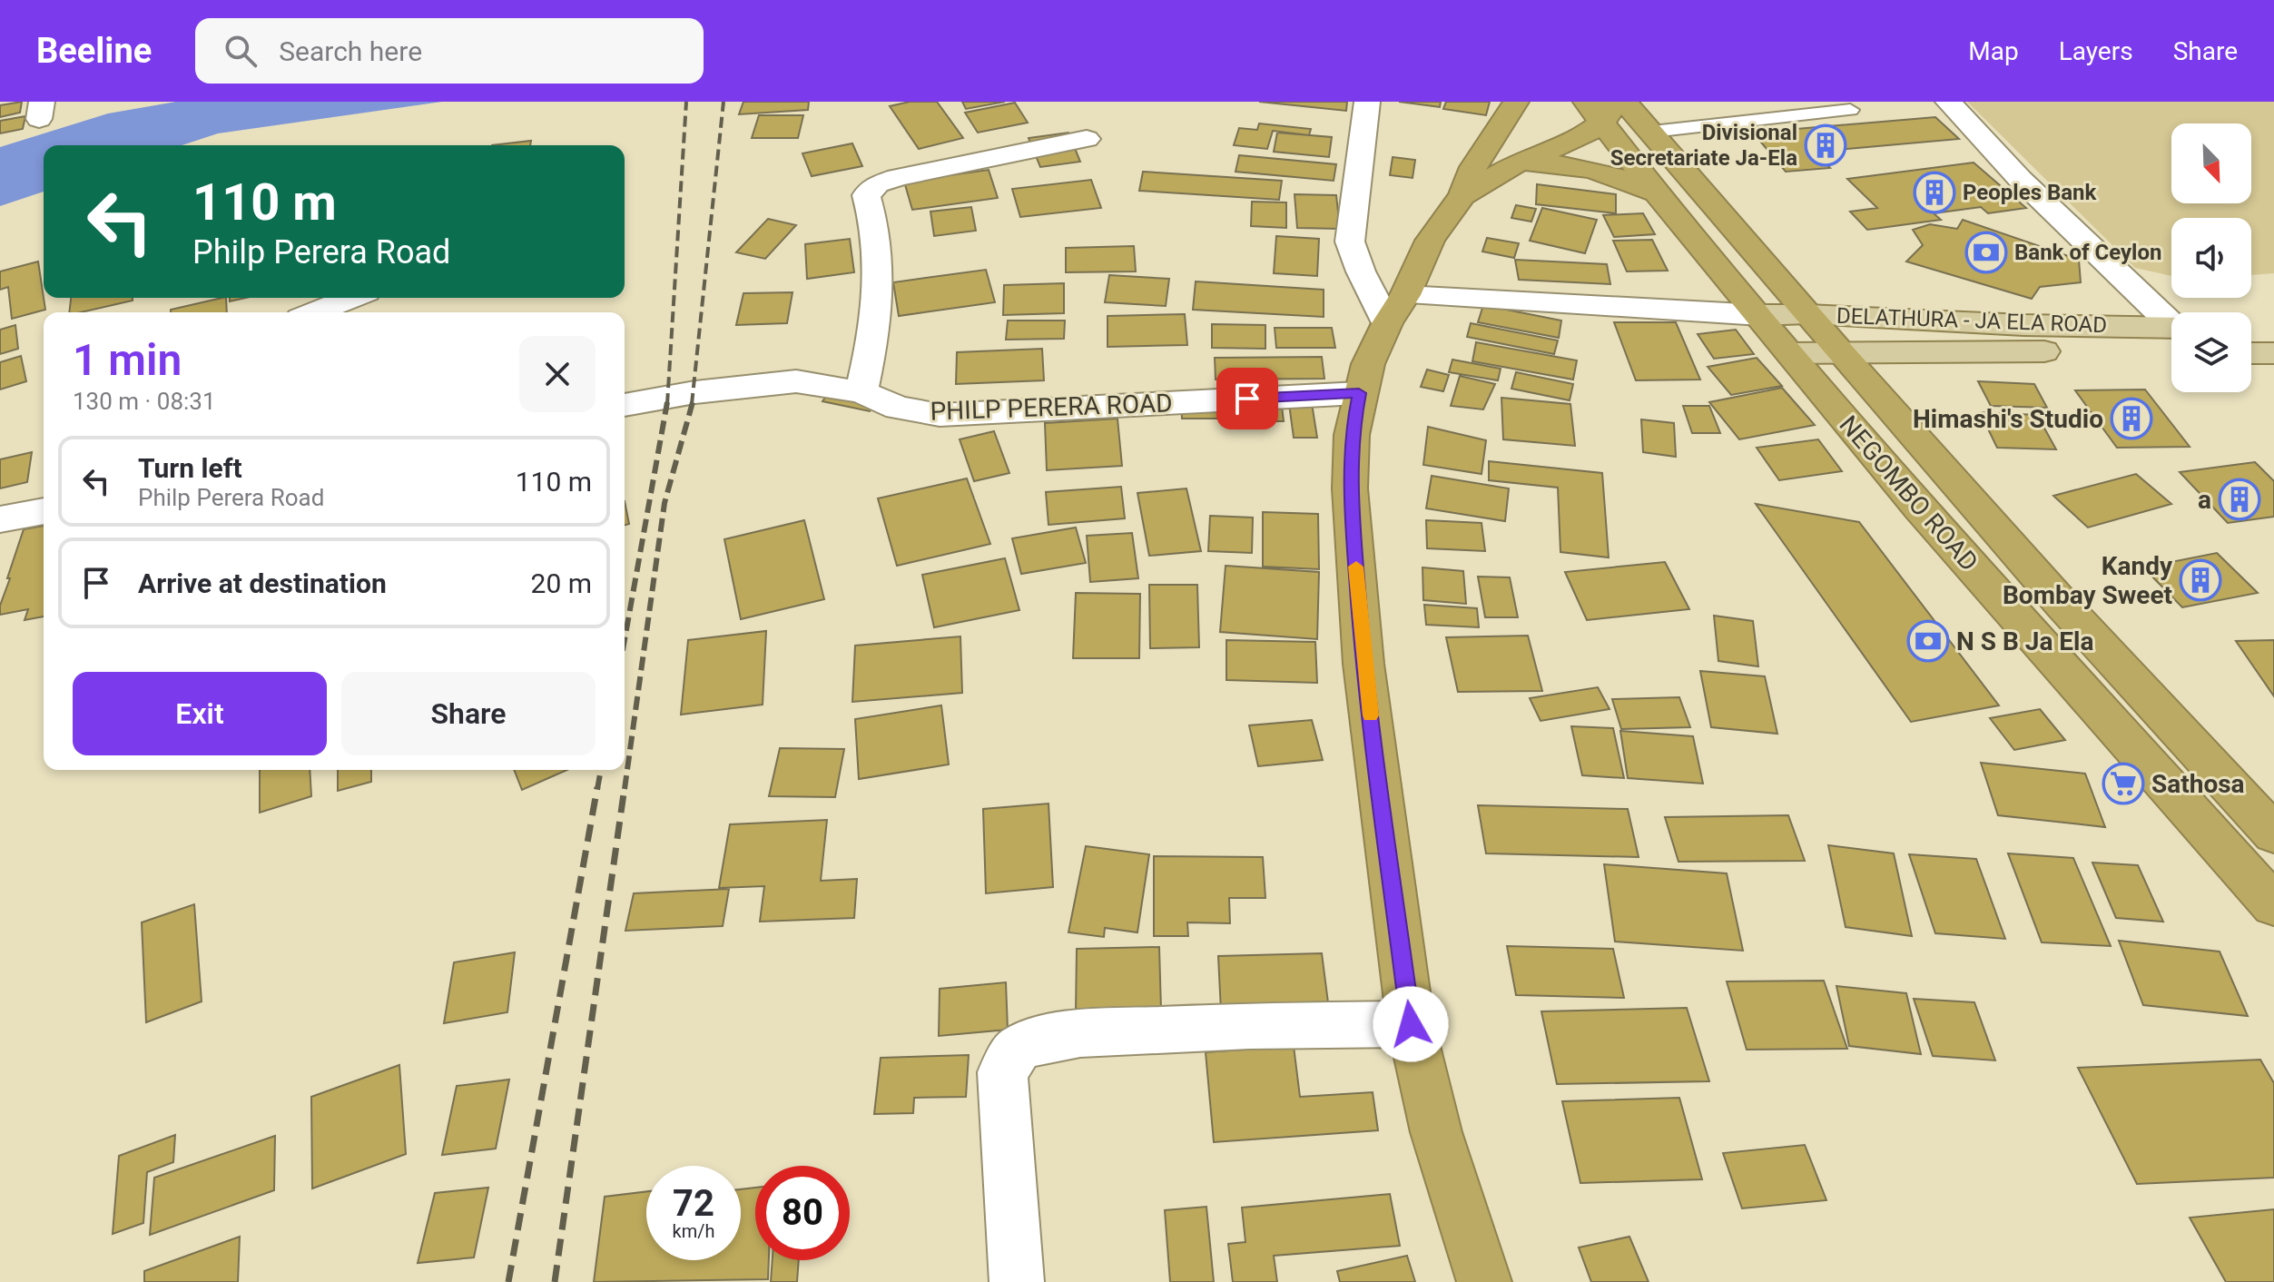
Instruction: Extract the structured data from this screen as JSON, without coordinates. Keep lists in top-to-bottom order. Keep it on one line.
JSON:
{"streets":{"highway":["NEGOMBO ROAD"],"main road":["DELATHURA - JA ELA ROAD"],"street":["PHILP PERERA ROAD"]},"crossings":[["DELATHURA - JA ELA ROAD","NEGOMBO ROAD"]],"places":{"building":["Divisional Secretariate Ja-Ela","Peoples Bank","Himashi's Studio","a","Kandy Bombay Sweet"],"bank":["Bank of Ceylon","N S B Ja Ela"],"supermarket":["Sathosa"]},"north":"bottom right","page":{"header":"Beeline","search":"Search here","nav":["Map","Layers","Share"],"turn":["110 m","Philp Perera Road"],"heading":["1 min","130 m · 08:31"],"list":[{"name":"Turn left","note":"Philp Perera Road","value":"110 m"},{"name":"Arrive at destination","value":"20 m"}],"buttons":["Exit","Share"],"speed":"72 km/h","limit":"80"}}
